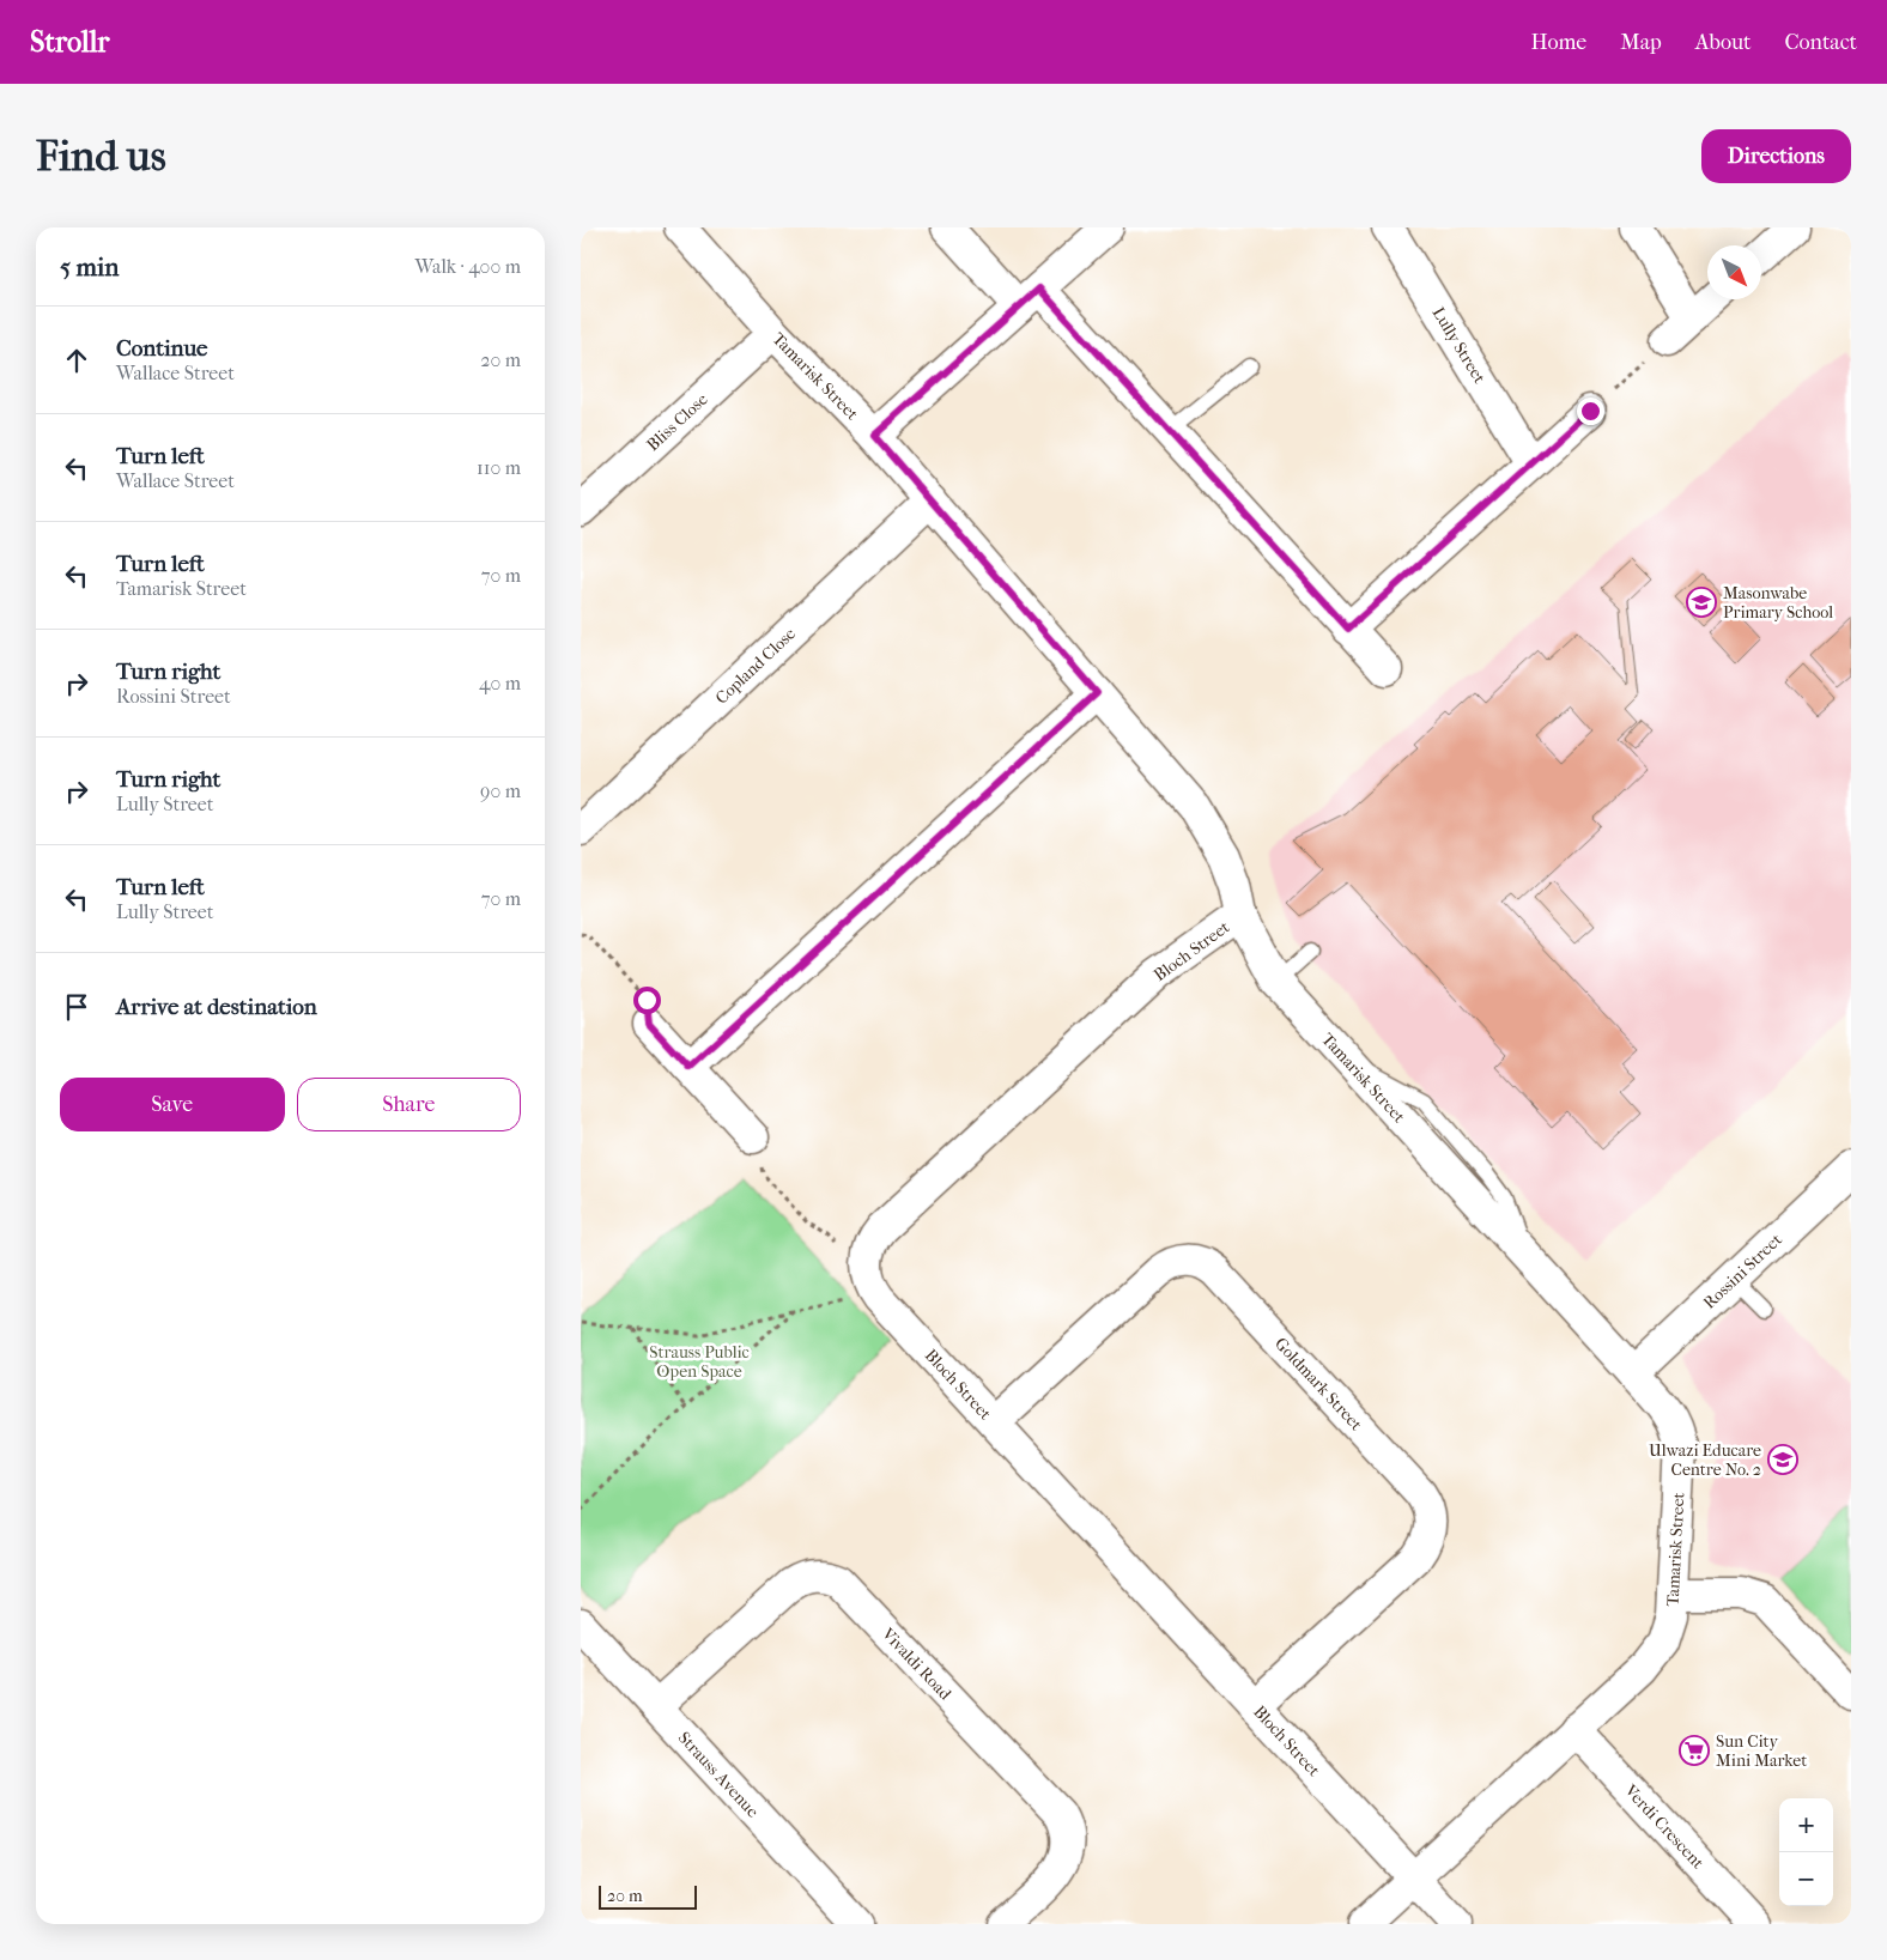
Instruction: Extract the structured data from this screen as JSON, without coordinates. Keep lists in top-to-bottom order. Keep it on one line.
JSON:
{"streets":{"street":["Lully Street","Tamarisk Street","Bliss Close","Copland Close","Bloch Street","Rossini Street","Goldmark Street","Vivaldi Road","Strauss Avenue","Verdi Crescent"]},"crossings":[["Tamarisk Street","Bliss Close"],["Tamarisk Street","Copland Close"],["Tamarisk Street","Bloch Street"],["Tamarisk Street","Rossini Street"],["Tamarisk Street","Verdi Crescent"],["Bloch Street","Goldmark Street"],["Vivaldi Road","Strauss Avenue"]],"parks":["Strauss Public Open Space"],"places":{"school or university":["Masonwabe Primary School","Ulwazi Educare Centre No. 2"],"supermarket":["Sun City Mini Market"]},"scale_bar":"20 m","north":"bottom right","page":{"header":"Strollr","nav":["Home","Map","About","Contact"],"buttons":["Directions",["Save","Share"]],"title":"Find us","heading":["5 min","Walk · 400 m"],"list":[["Continue","Wallace Street","20 m"],["Turn left","Wallace Street","110 m"],["Turn left","Tamarisk Street","70 m"],["Turn right","Rossini Street","40 m"],["Turn right","Lully Street","90 m"],["Turn left","Lully Street","70 m"],"Arrive at destination"],"map_buttons":["+","−"],"scale":"20 m"}}
